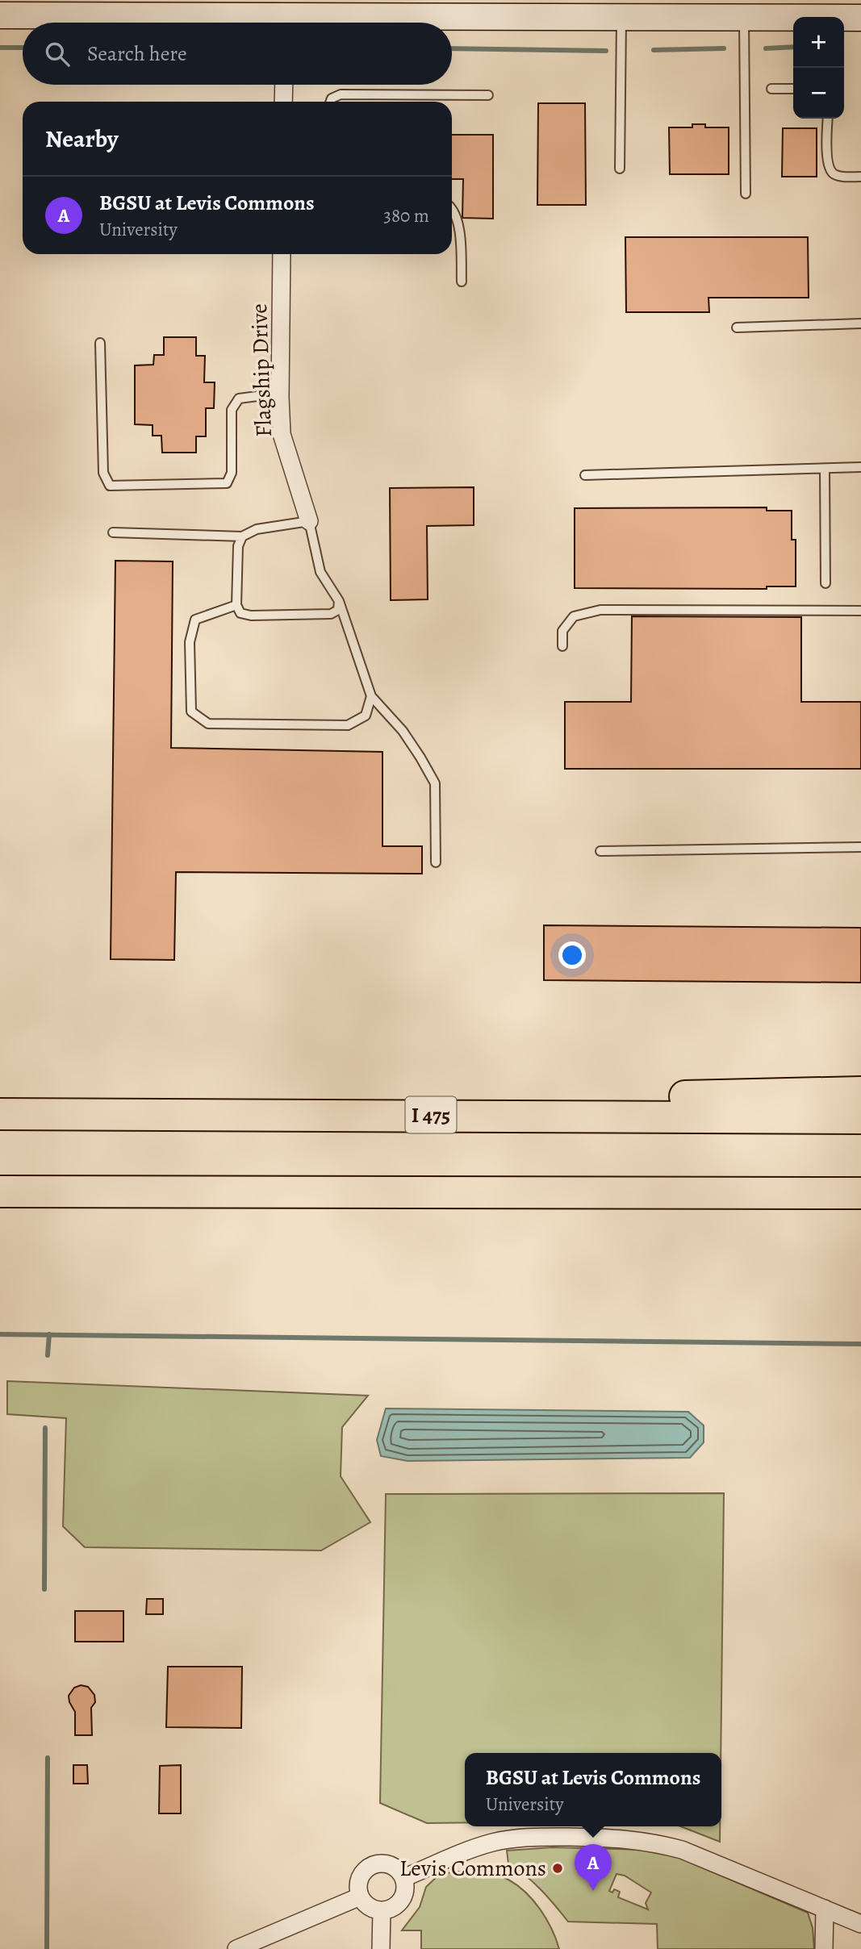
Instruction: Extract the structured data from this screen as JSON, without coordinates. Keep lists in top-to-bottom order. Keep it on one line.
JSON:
{"streets":{"highway":["I 475"],"street":["Flagship Drive"]},"places":["Levis Commons"],"page":{"map_buttons":["+","−"],"search":"Search here","heading":"Nearby","list":[{"mark":"A","name":"BGSU at Levis Commons","note":"University","value":"380 m"}],"popup":["BGSU at Levis Commons","University"],"pins":"A"}}
